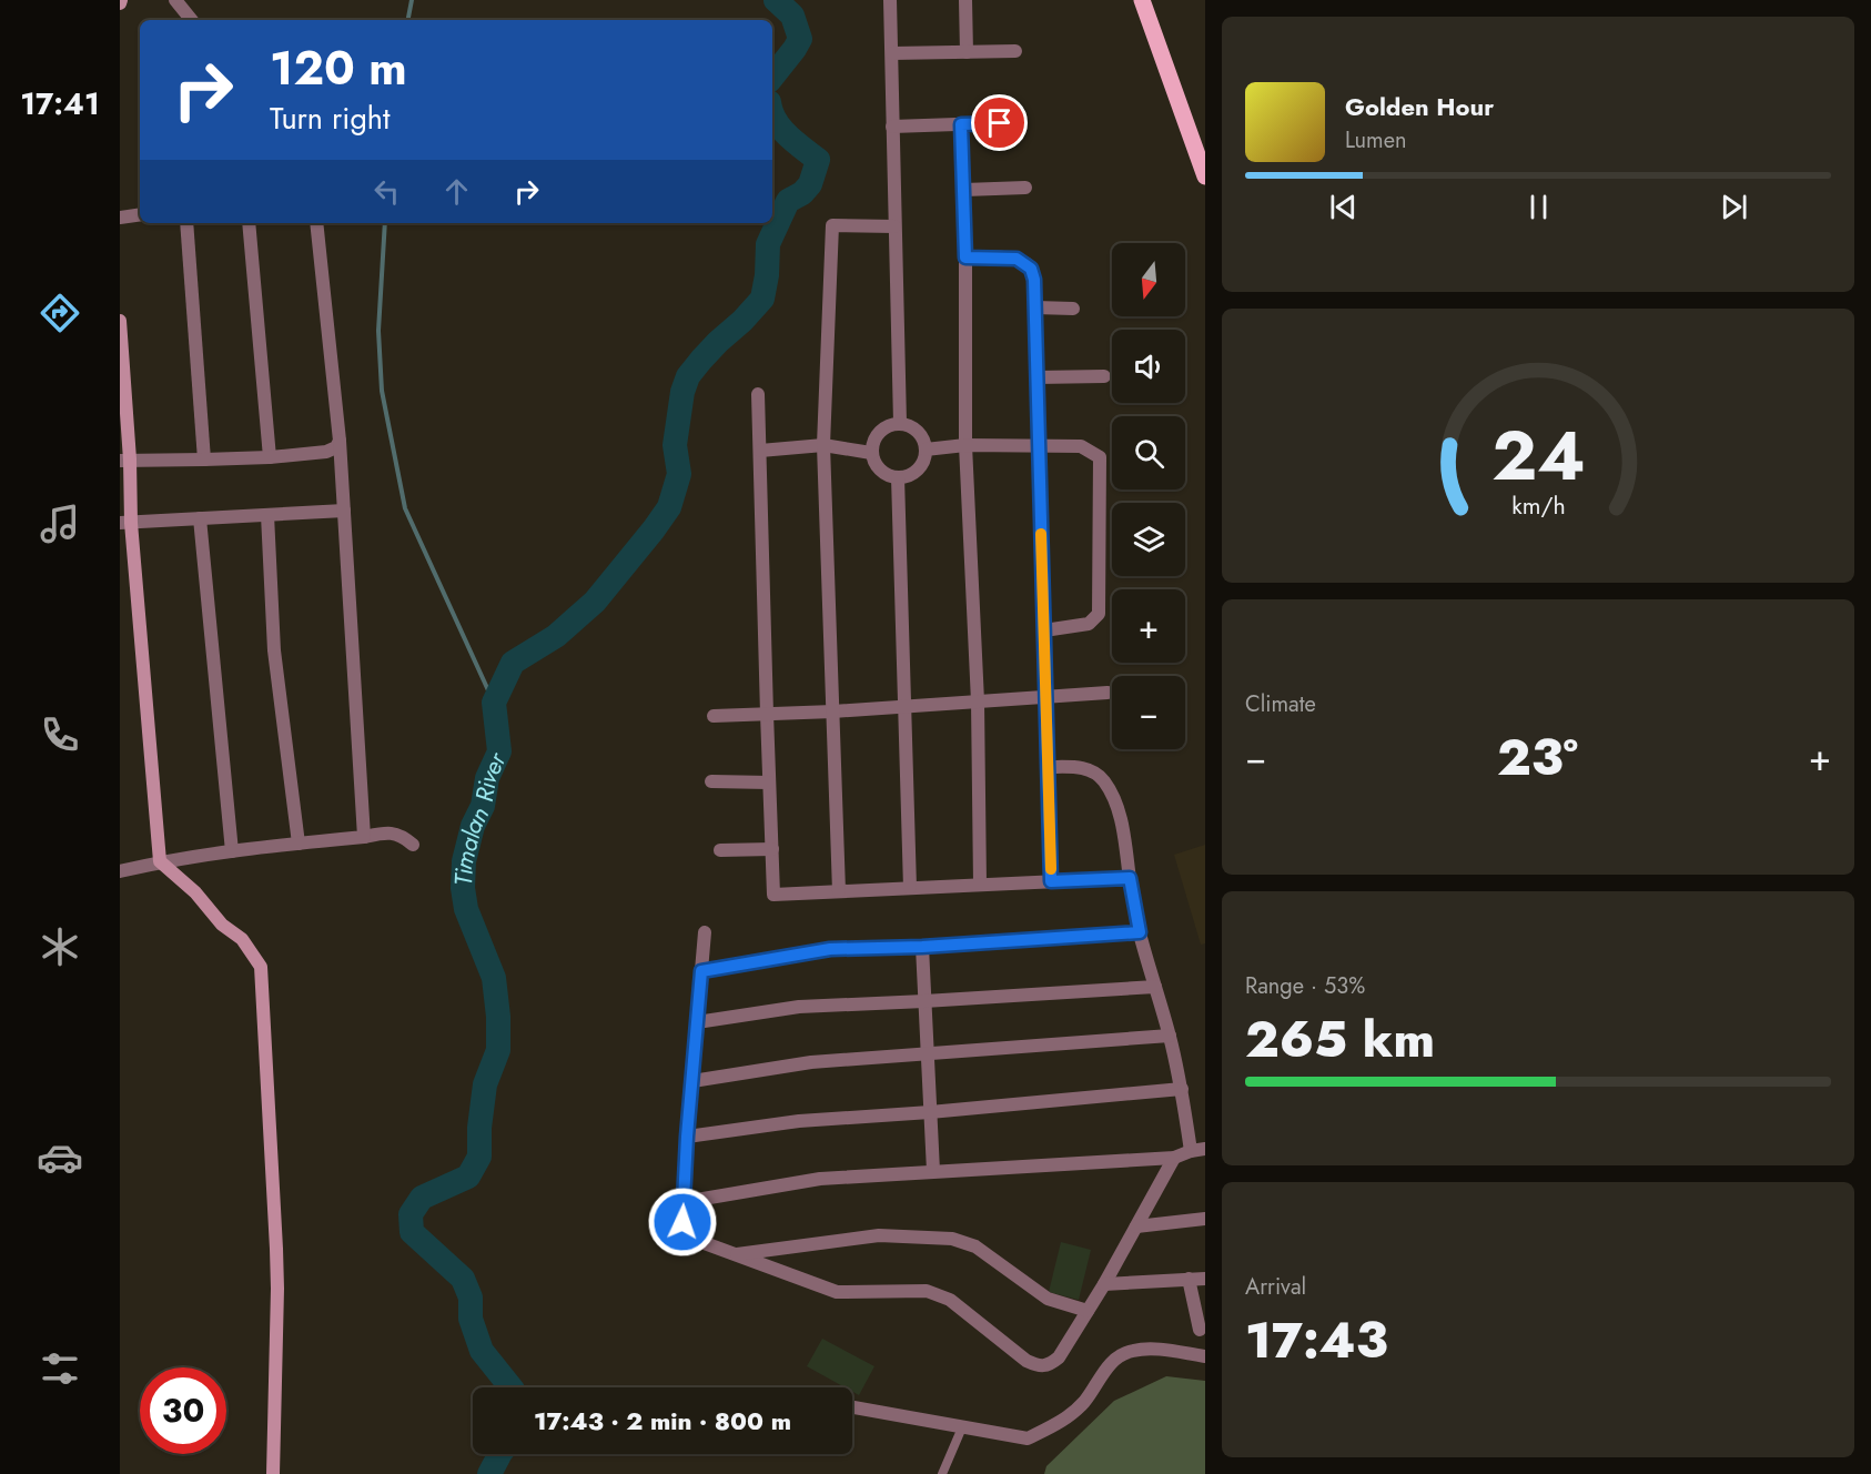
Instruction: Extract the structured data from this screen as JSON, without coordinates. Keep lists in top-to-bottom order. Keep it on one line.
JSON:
{"water":["Timalan River"],"north":"bottom","page":{"tabs":"17:41","turn":["120 m","Turn right"],"song":["Golden Hour","Lumen"],"map_buttons":["+","−"],"tile":["Climate",["Range · 53%","265 km"],["Arrival","17:43"]],"heat":["−","23°","+"],"limit":"30","trip":"17:43 · 2 min · 800 m","gauge":["24","km/h"]}}
